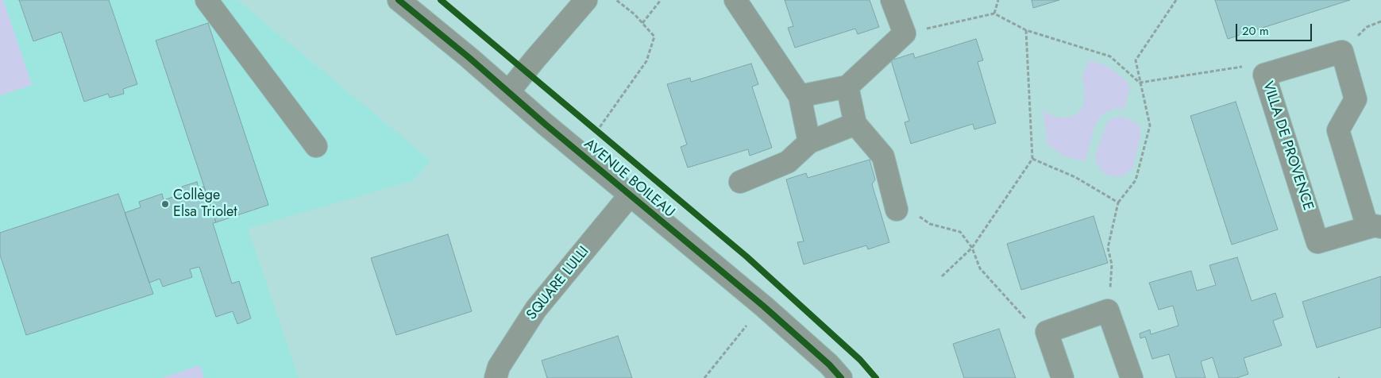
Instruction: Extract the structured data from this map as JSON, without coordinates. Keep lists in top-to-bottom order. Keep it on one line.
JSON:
{"streets":{"street":["VILLA DE PROVENCE","AVENUE BOILEAU","SQUARE LULLI"]},"crossings":[["AVENUE BOILEAU","SQUARE LULLI"]],"places":["Collège Elsa Triolet"],"scale_bar":"20 m"}
